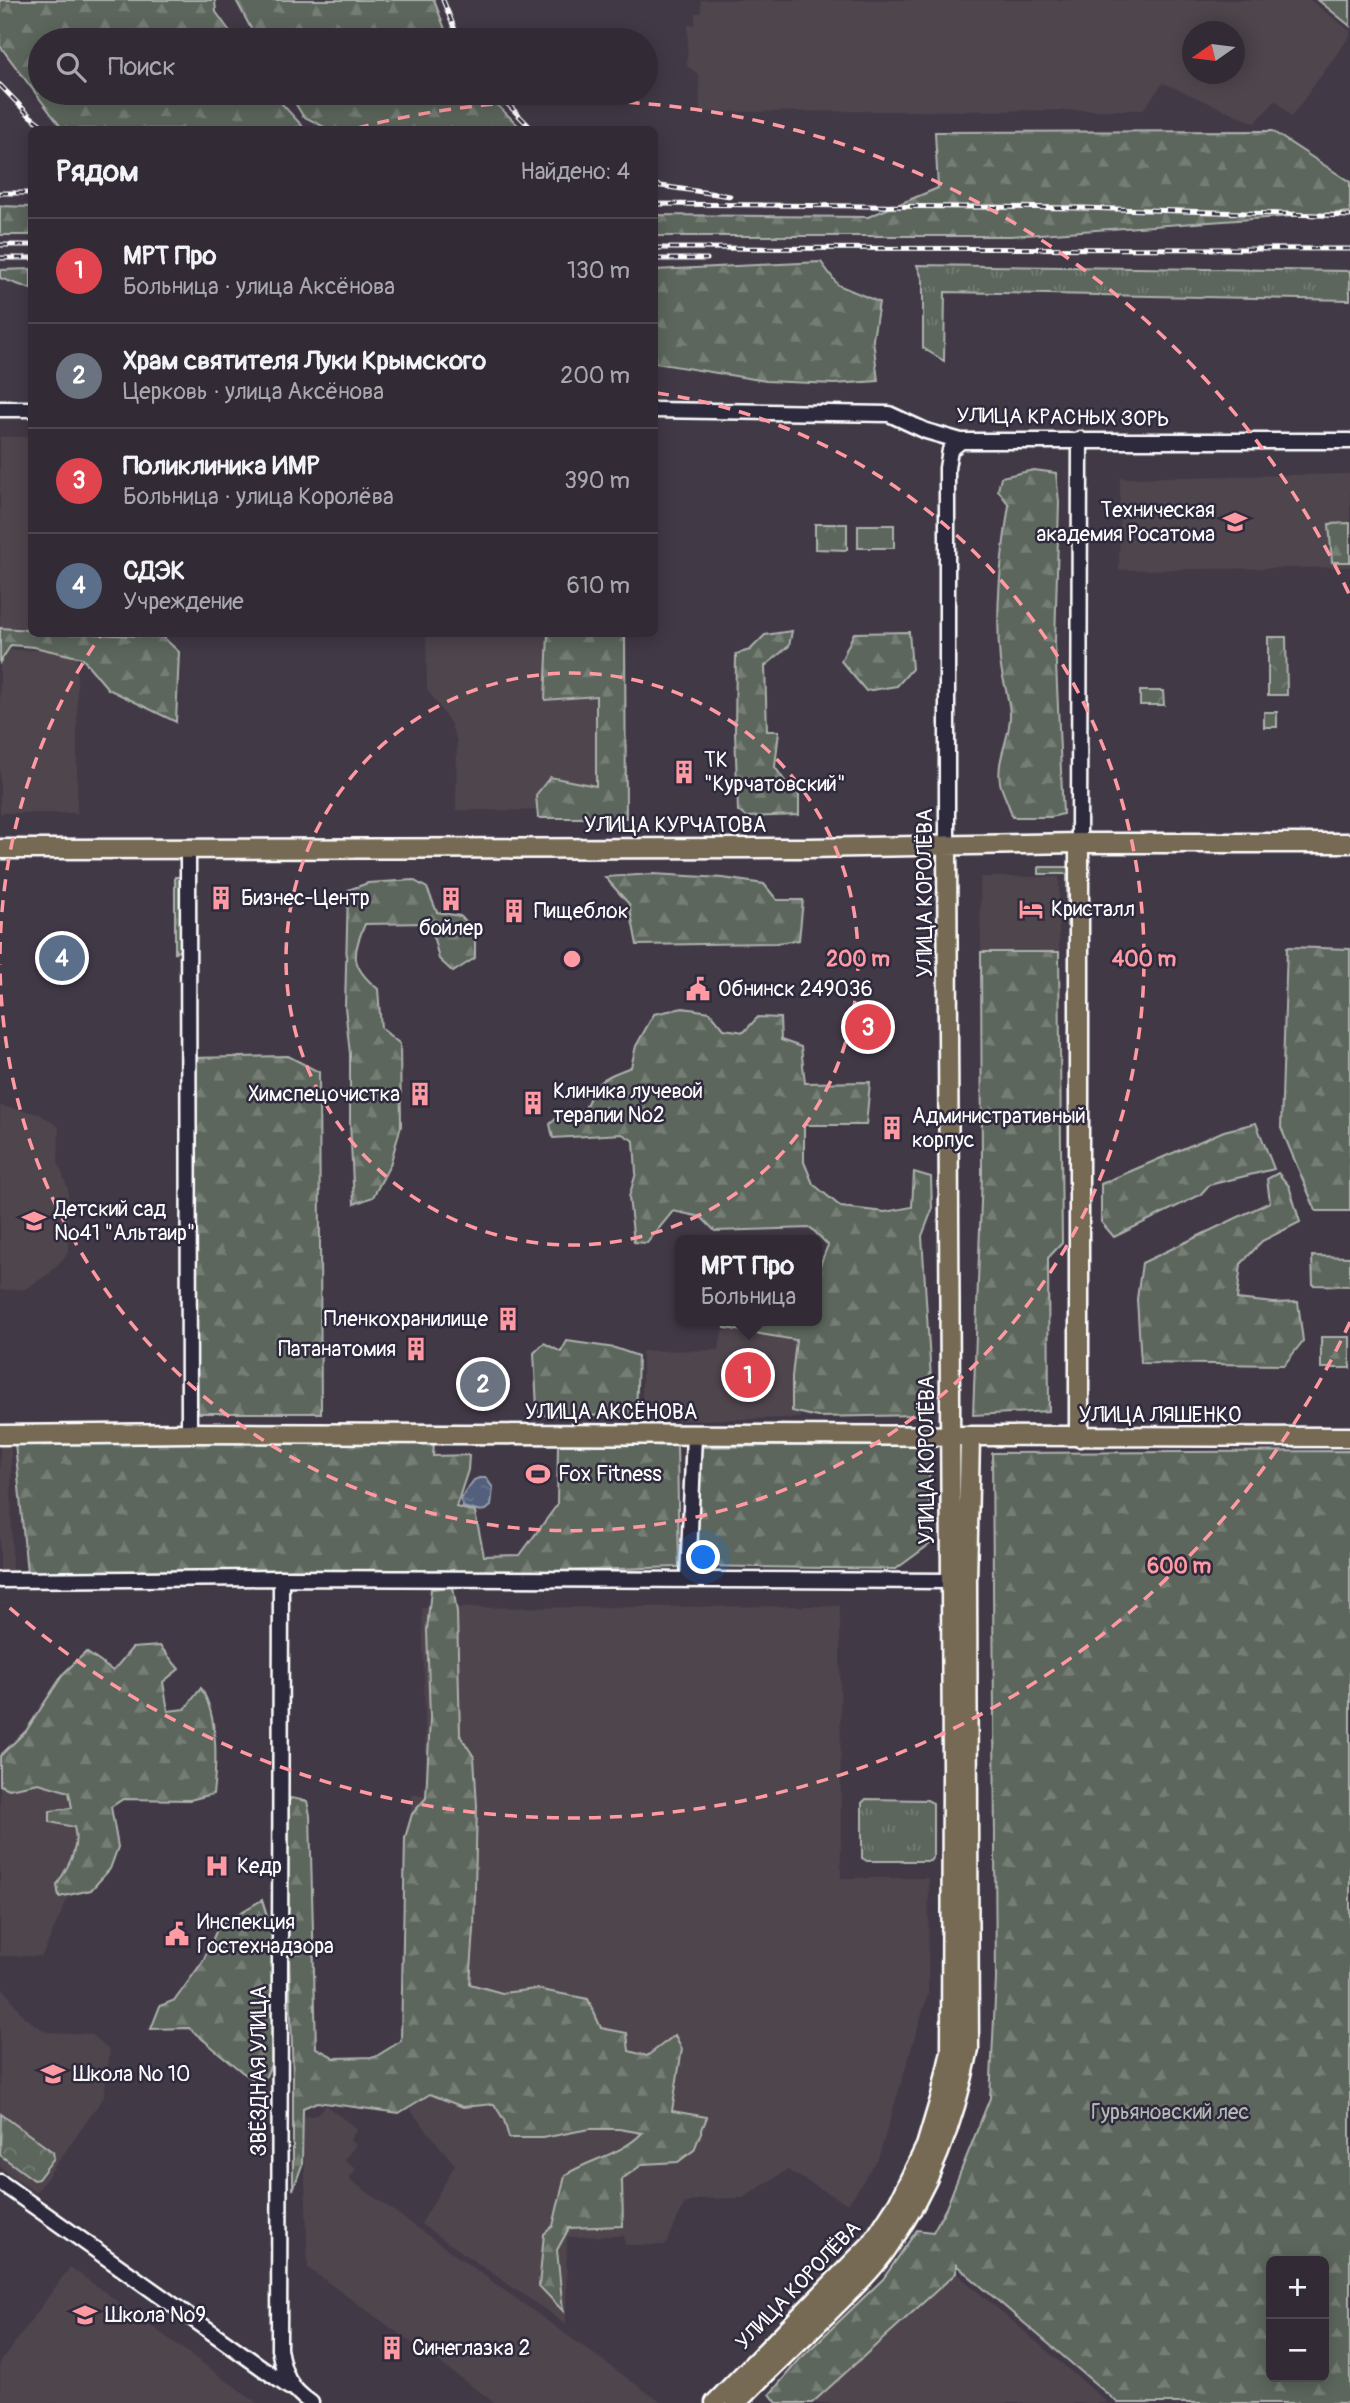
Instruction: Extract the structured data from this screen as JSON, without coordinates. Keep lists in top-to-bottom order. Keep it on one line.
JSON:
{"streets":{"main road":["УЛИЦА КУРЧАТОВА","УЛИЦА КОРОЛЁВА","УЛИЦА АКСЁНОВА","УЛИЦА ЛЯШЕНКО"],"street":["УЛИЦА КРАСНЫХ ЗОРЬ","ЗВЁЗДНАЯ УЛИЦА"]},"crossings":[["УЛИЦА КРАСНЫХ ЗОРЬ","УЛИЦА КОРОЛЁВА"],["УЛИЦА КУРЧАТОВА","УЛИЦА КОРОЛЁВА"],["УЛИЦА КОРОЛЁВА","УЛИЦА АКСЁНОВА"],["УЛИЦА КОРОЛЁВА","УЛИЦА ЛЯШЕНКО"],["УЛИЦА АКСЁНОВА","УЛИЦА ЛЯШЕНКО"]],"parks":["Гурьяновский лес"],"places":{"school or university":["Техническая академия Росатома","Детский сад №41 \"Альтаир\"","Школа № 10","Школа №9"],"building":["ТК \"Курчатовский\"","Бизнес-Центр","бойлер","Пищеблок","Химспецочистка","Клиника лучевой терапии №2","Административный корпус","Пленкохранилище","Патанатомия","Синеглазка 2"],"hotel":["Кристалл"],"public building":["Обнинск 249036","Инспекция Гостехнадзора"],"sports":["Fox Fitness"],"hospital":["Кедр"]},"north":"left","page":{"search":"Поиск","heading":["Рядом","Найдено: 4"],"list":[{"mark":"1","name":"МРТ Про","note":"Больница · улица Аксёнова","value":"130 m"},{"mark":"2","name":"Храм святителя Луки Крымского","note":"Церковь · улица Аксёнова","value":"200 m"},{"mark":"3","name":"Поликлиника ИМР","note":"Больница · улица Королёва","value":"390 m"},{"mark":"4","name":"СДЭК","note":"Учреждение","value":"610 m"}],"pins":["4","3","1","2"],"popup":["МРТ Про","Больница"],"map_buttons":["+","−"]},"rings":["200 m","400 m","600 m"]}
